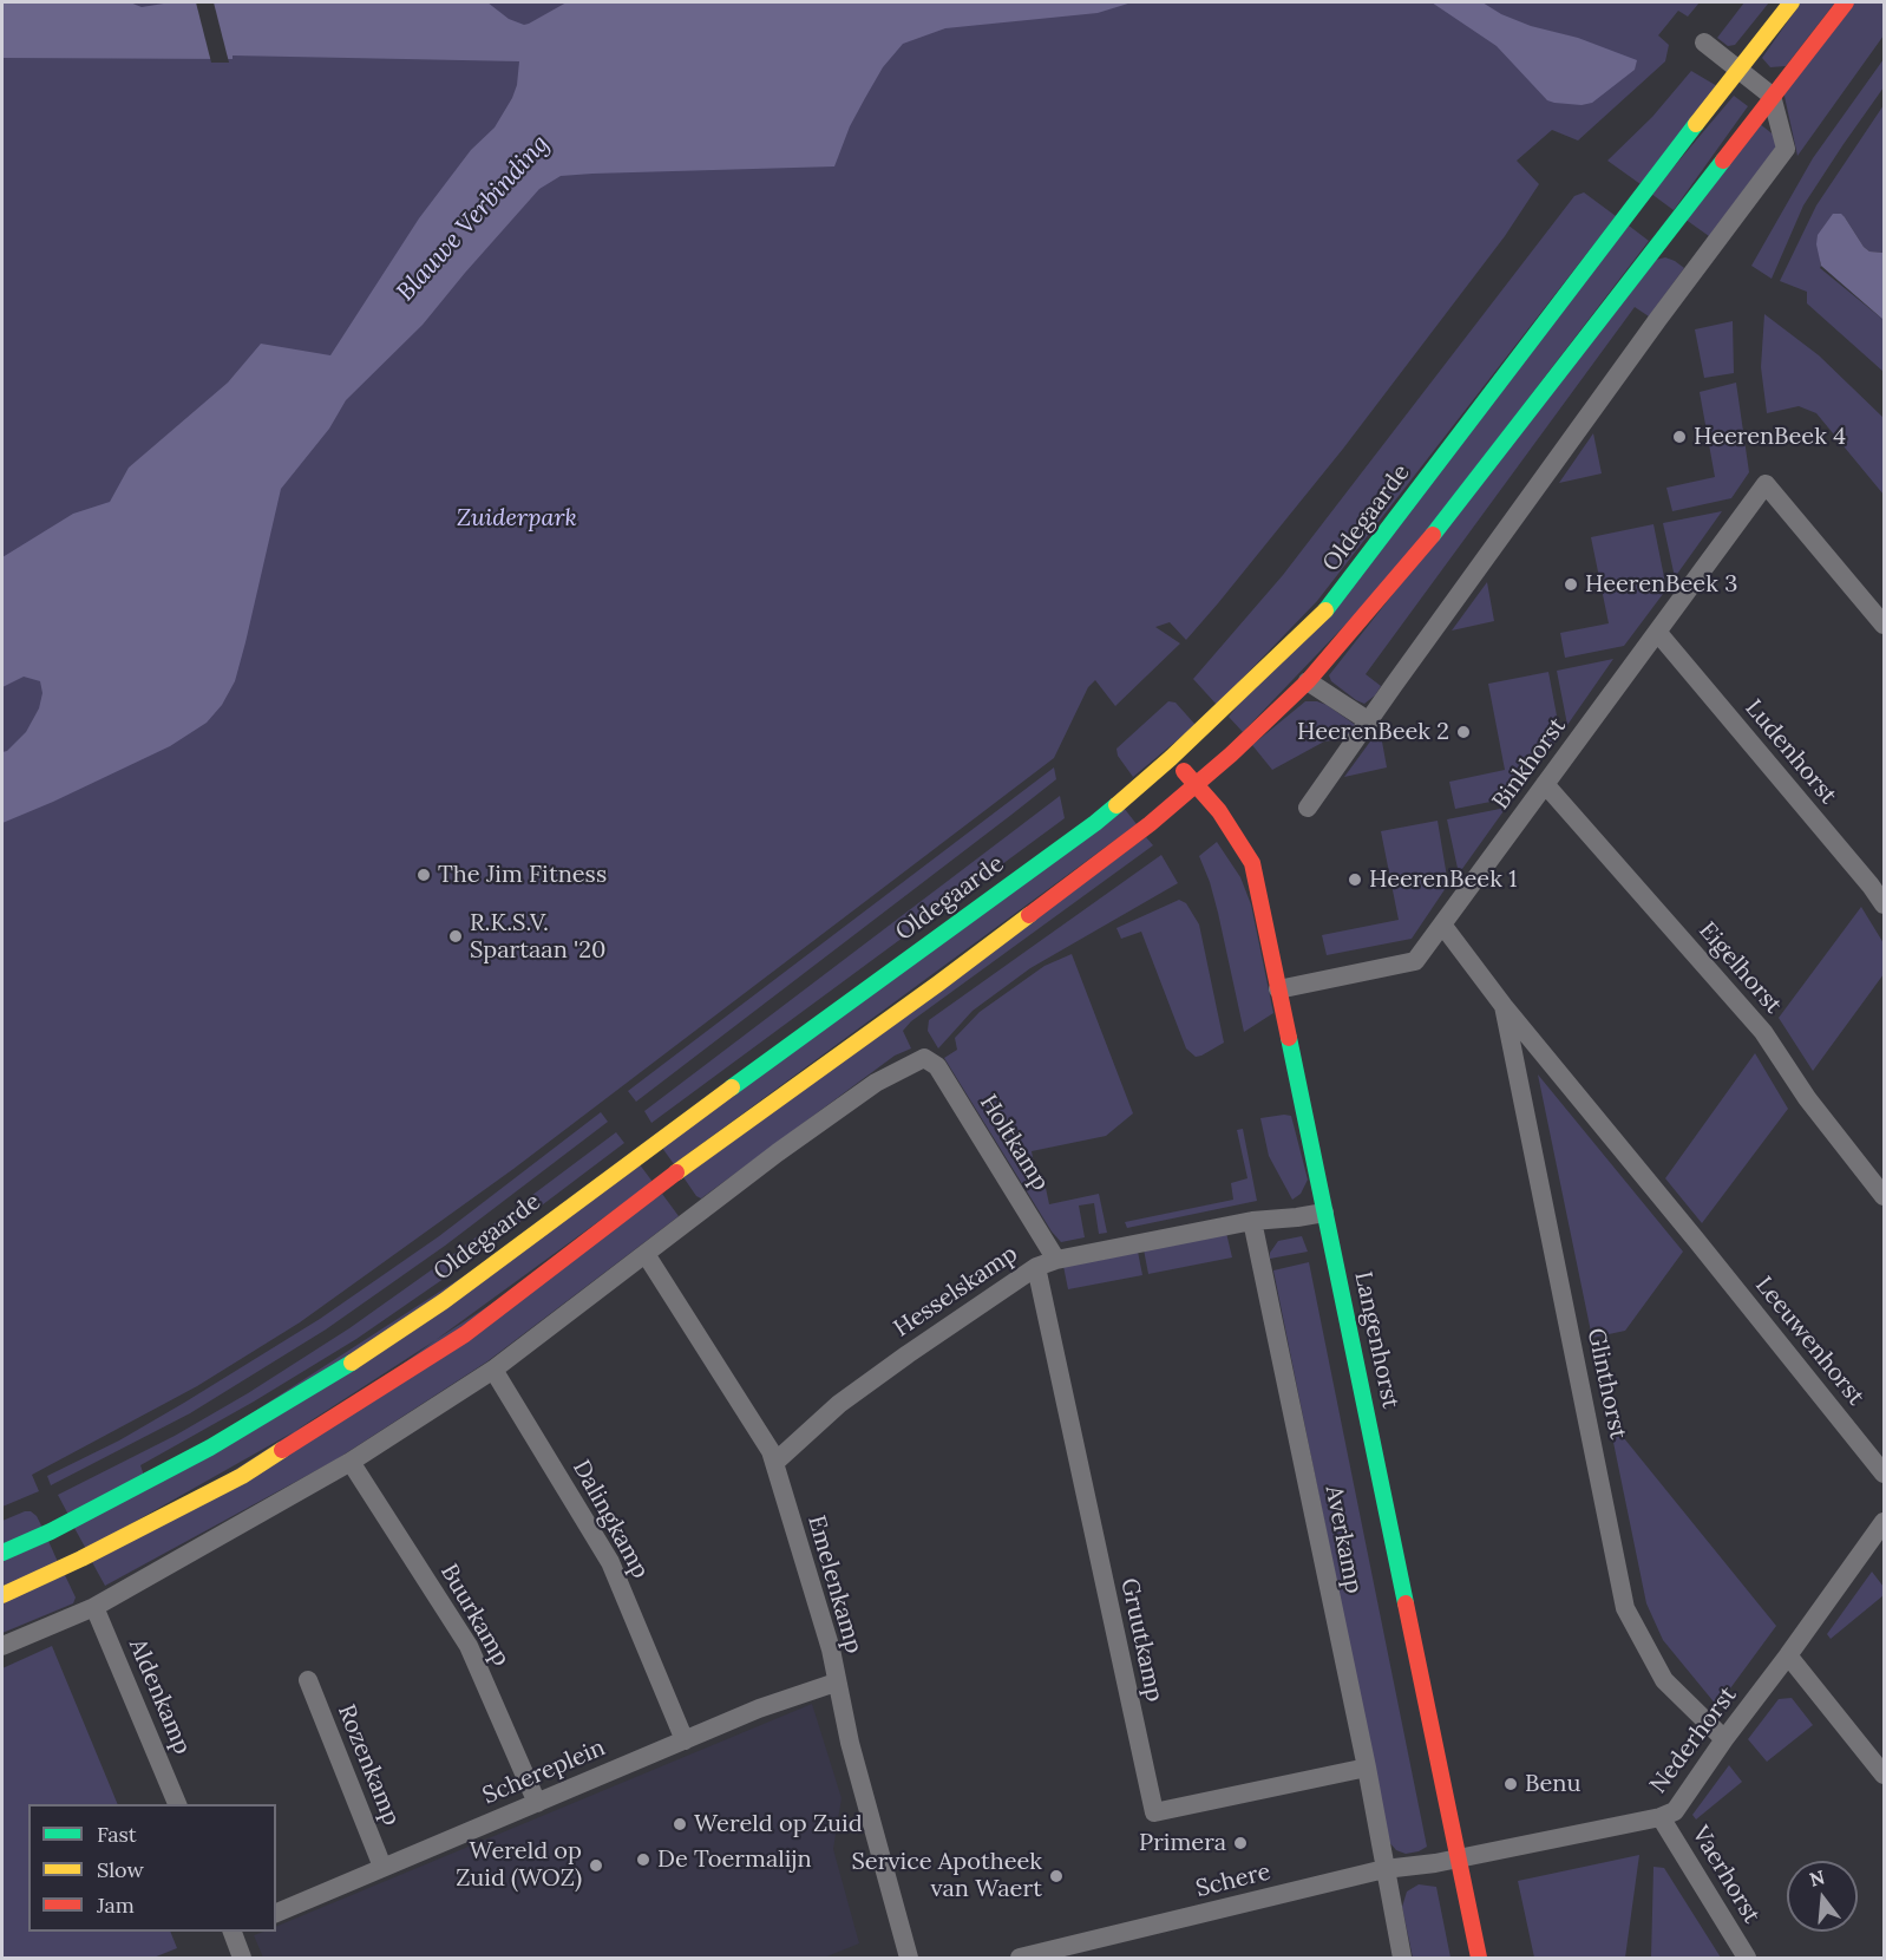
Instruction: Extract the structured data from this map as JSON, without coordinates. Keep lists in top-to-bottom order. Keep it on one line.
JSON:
{"streets":{"main road":["Oldegaarde","Langenhorst"],"street":["Ludenhorst","Binkhorst","Eigelhorst","Holtkamp","Hesselskamp","Leeuwenhorst","Glinthorst","Dalingkamp","Averkamp","Emelenkamp","Buurkamp","Gruutkamp","Aldenkamp","Nederhorst","Rozenkamp","Schereplein","Vaerhorst","Schere"]},"crossings":[["Oldegaarde","Langenhorst"],["Ludenhorst","Binkhorst"],["Binkhorst","Eigelhorst"],["Binkhorst","Langenhorst"],["Binkhorst","Glinthorst"],["Holtkamp","Hesselskamp"],["Holtkamp","Emelenkamp"],["Hesselskamp","Langenhorst"],["Hesselskamp","Averkamp"],["Hesselskamp","Emelenkamp"],["Hesselskamp","Gruutkamp"],["Langenhorst","Nederhorst"],["Langenhorst","Schere"],["Leeuwenhorst","Glinthorst"],["Glinthorst","Nederhorst"],["Dalingkamp","Schereplein"],["Averkamp","Gruutkamp"],["Averkamp","Schere"],["Emelenkamp","Schereplein"],["Buurkamp","Schereplein"],["Nederhorst","Vaerhorst"],["Nederhorst","Schere"],["Rozenkamp","Schereplein"]],"water":["Blauwe Verbinding"],"parks":["Zuiderpark"],"places":["HeerenBeek 4","HeerenBeek 3","HeerenBeek 2","The Jim Fitness","HeerenBeek 1","R.K.S.V. Spartaan '20","Benu","Wereld op Zuid","Primera","De Toermalijn","Wereld op Zuid (WOZ)","Service Apotheek van Waert"],"legend":["Fast","Slow","Jam"],"north":"top"}
